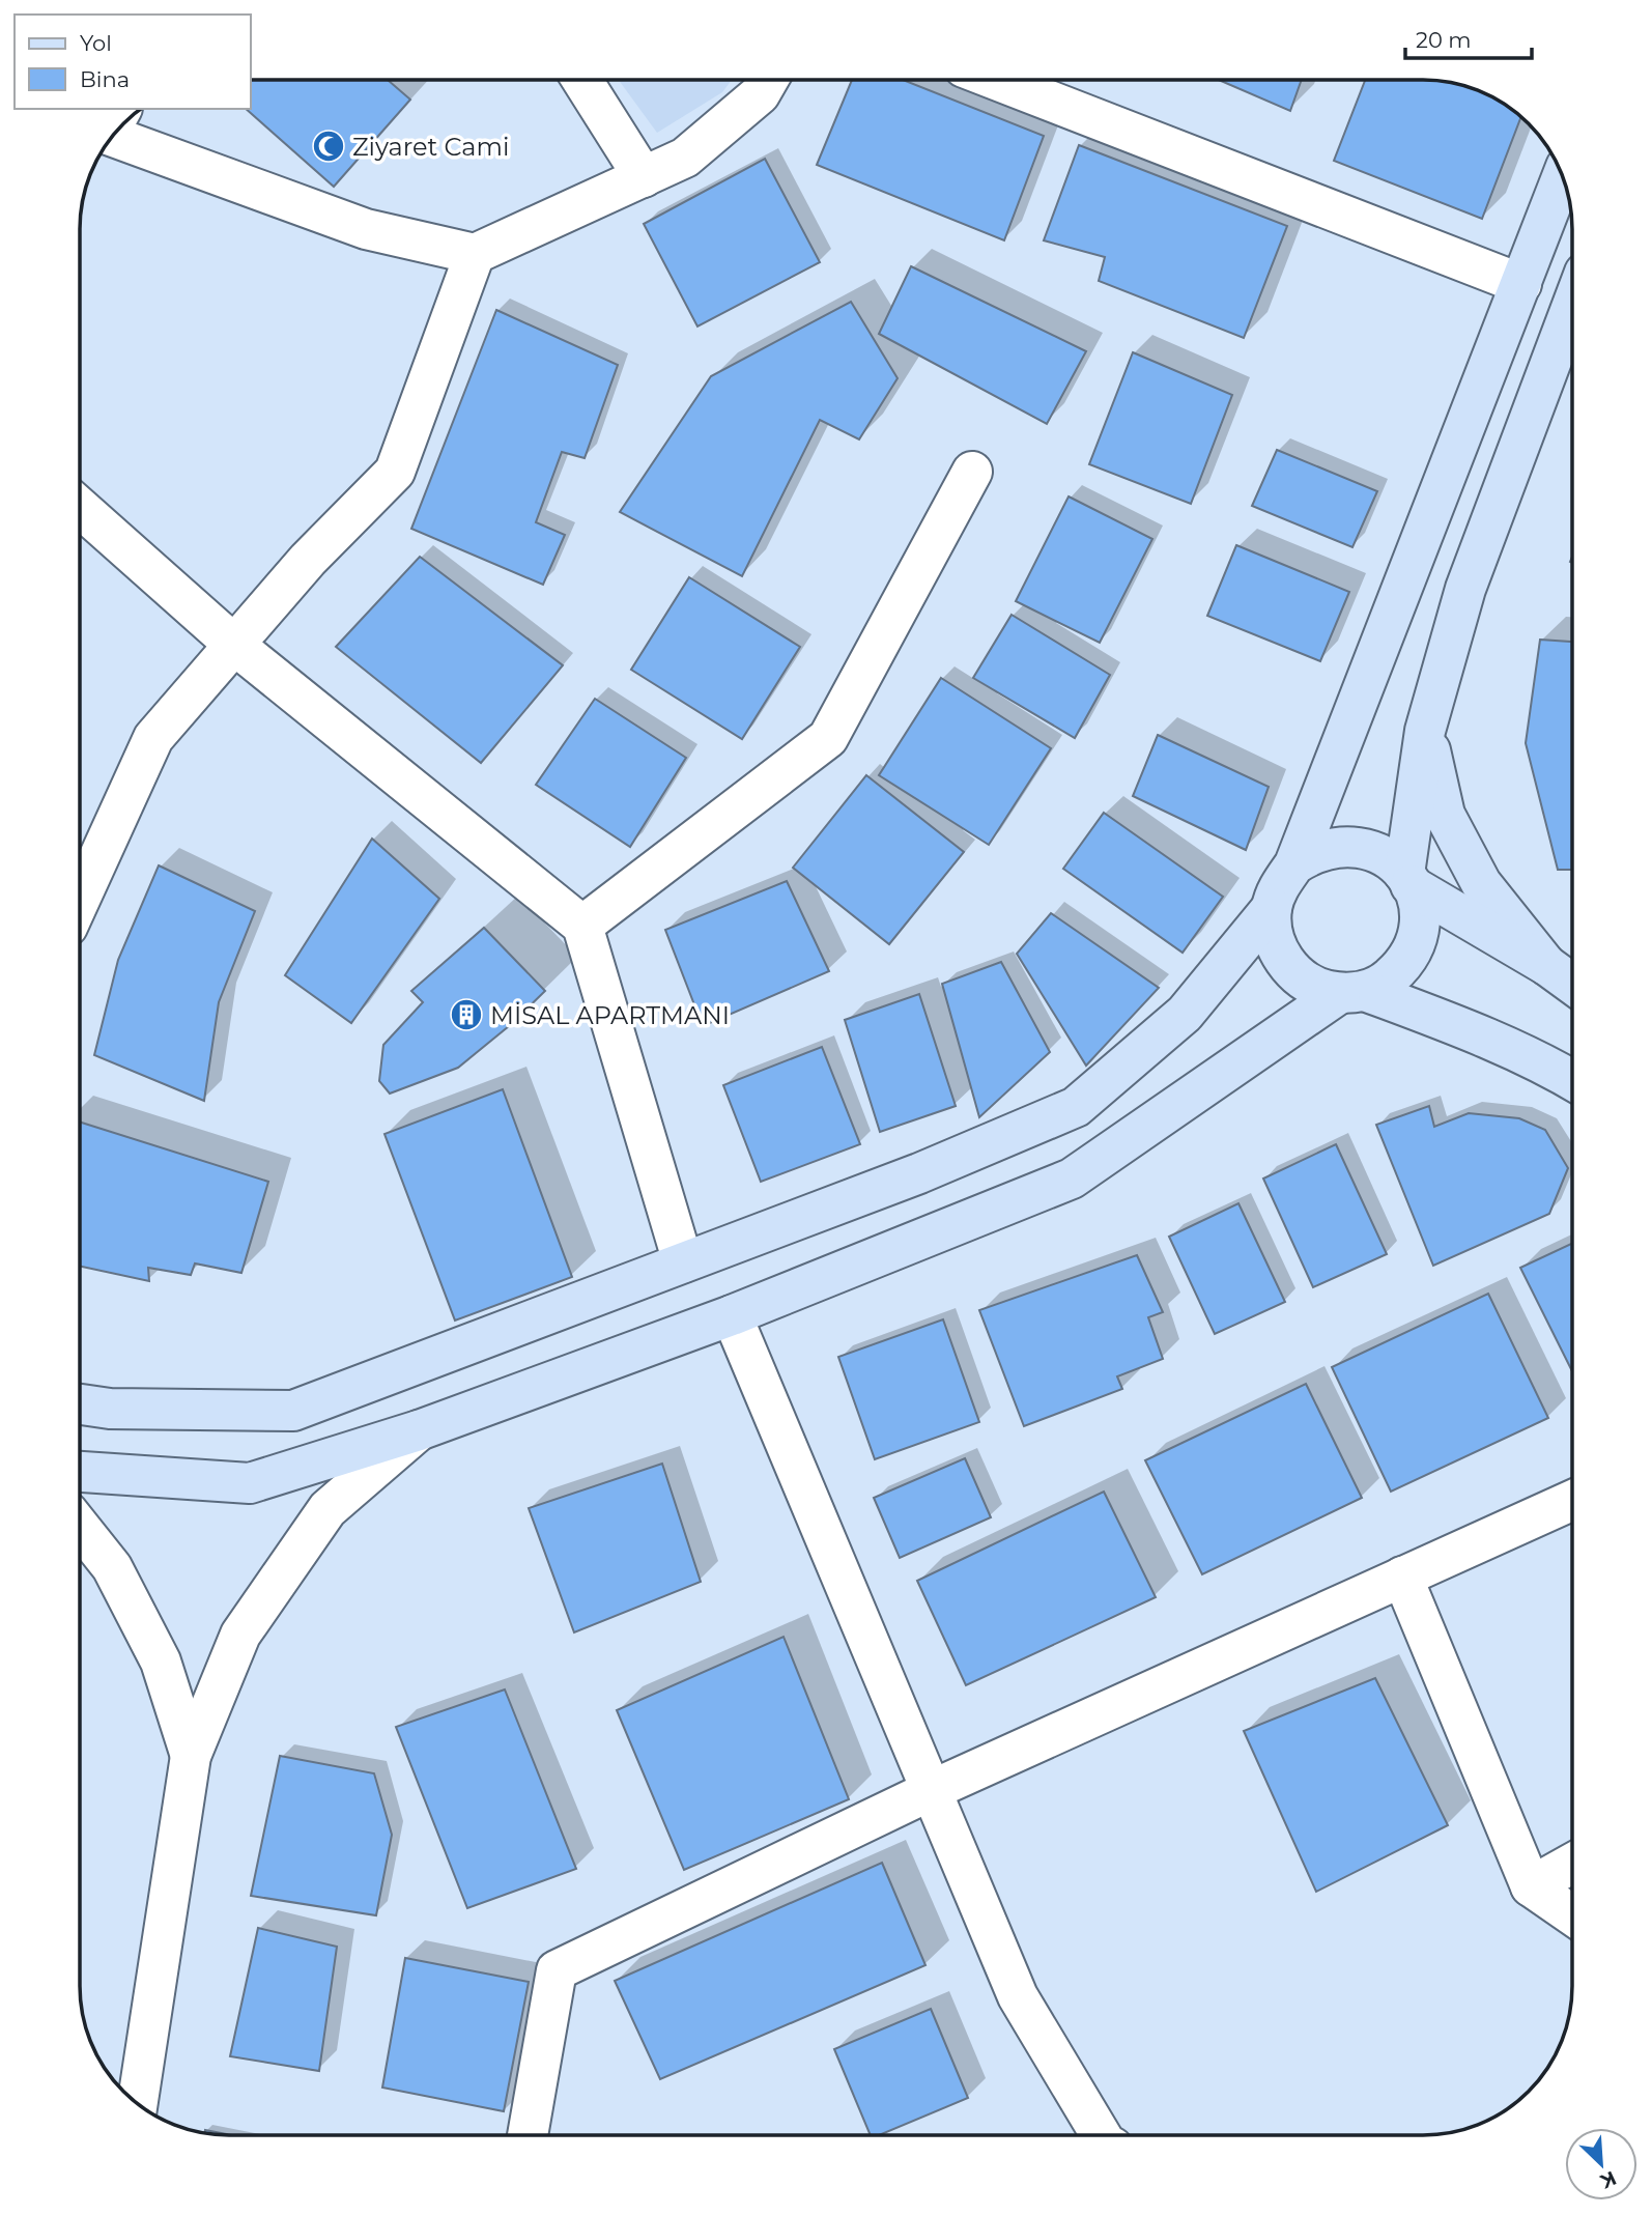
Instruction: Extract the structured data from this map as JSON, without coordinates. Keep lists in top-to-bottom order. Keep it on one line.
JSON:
{"places":{"mosque":["Ziyaret Cami"],"building":["MİSAL APARTMANI"]},"legend":["Yol","Bina"],"scale_bar":"20 m","north":"bottom right"}
